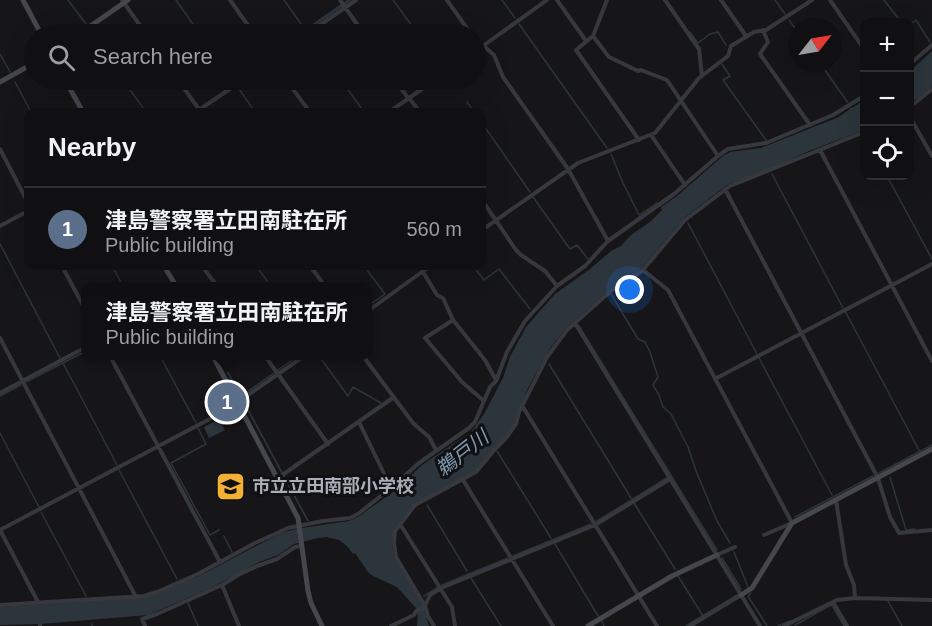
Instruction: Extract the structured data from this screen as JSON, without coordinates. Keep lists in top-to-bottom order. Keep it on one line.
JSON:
{"water":["鵜戸川"],"places":{"school or university":["市立立田南部小学校"]},"north":"top right","page":{"map_buttons":["+","−"],"search":"Search here","heading":"Nearby","list":[{"mark":"1","name":"津島警察署立田南駐在所","note":"Public building","value":"560 m"}],"popup":["津島警察署立田南駐在所","Public building"],"pins":"1"}}
